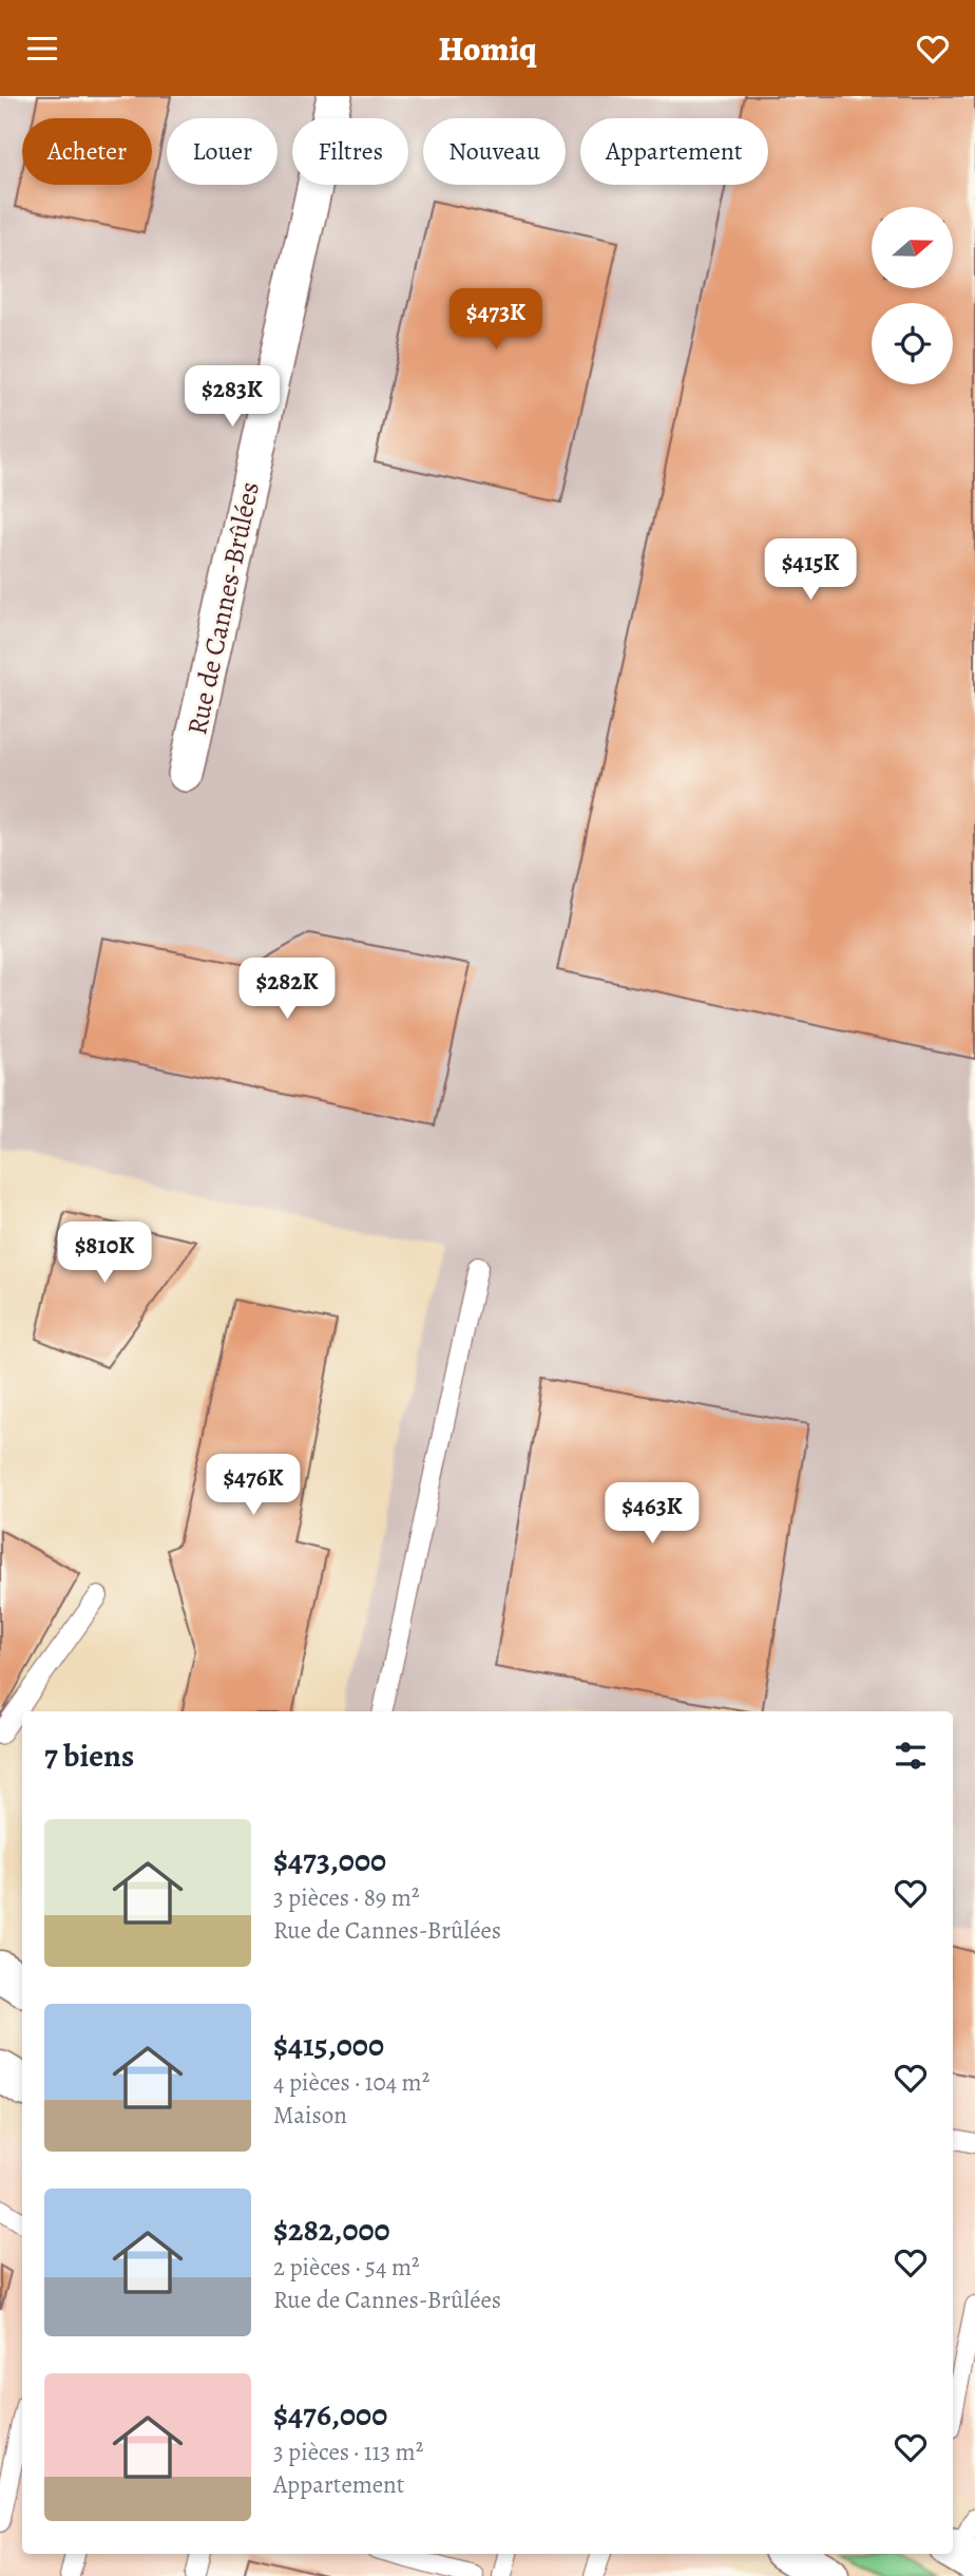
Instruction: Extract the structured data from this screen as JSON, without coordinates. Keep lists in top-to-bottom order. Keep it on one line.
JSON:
{"streets":{"street":["Rue de Cannes-Brûlées"]},"north":"right","page":{"header":"Homiq","chip":["Acheter","Louer","Filtres","Nouveau","Appartement"],"price":["$473K","$283K","$415K","$282K","$810K","$476K","$463K"],"heading":"7 biens","list":[{"name":"$473,000","note":"3 pièces · 89 m² · Rue de Cannes-Brûlées"},{"name":"$415,000","note":"4 pièces · 104 m² · Maison"},{"name":"$282,000","note":"2 pièces · 54 m² · Rue de Cannes-Brûlées"},{"name":"$476,000","note":"3 pièces · 113 m² · Appartement"}]}}
